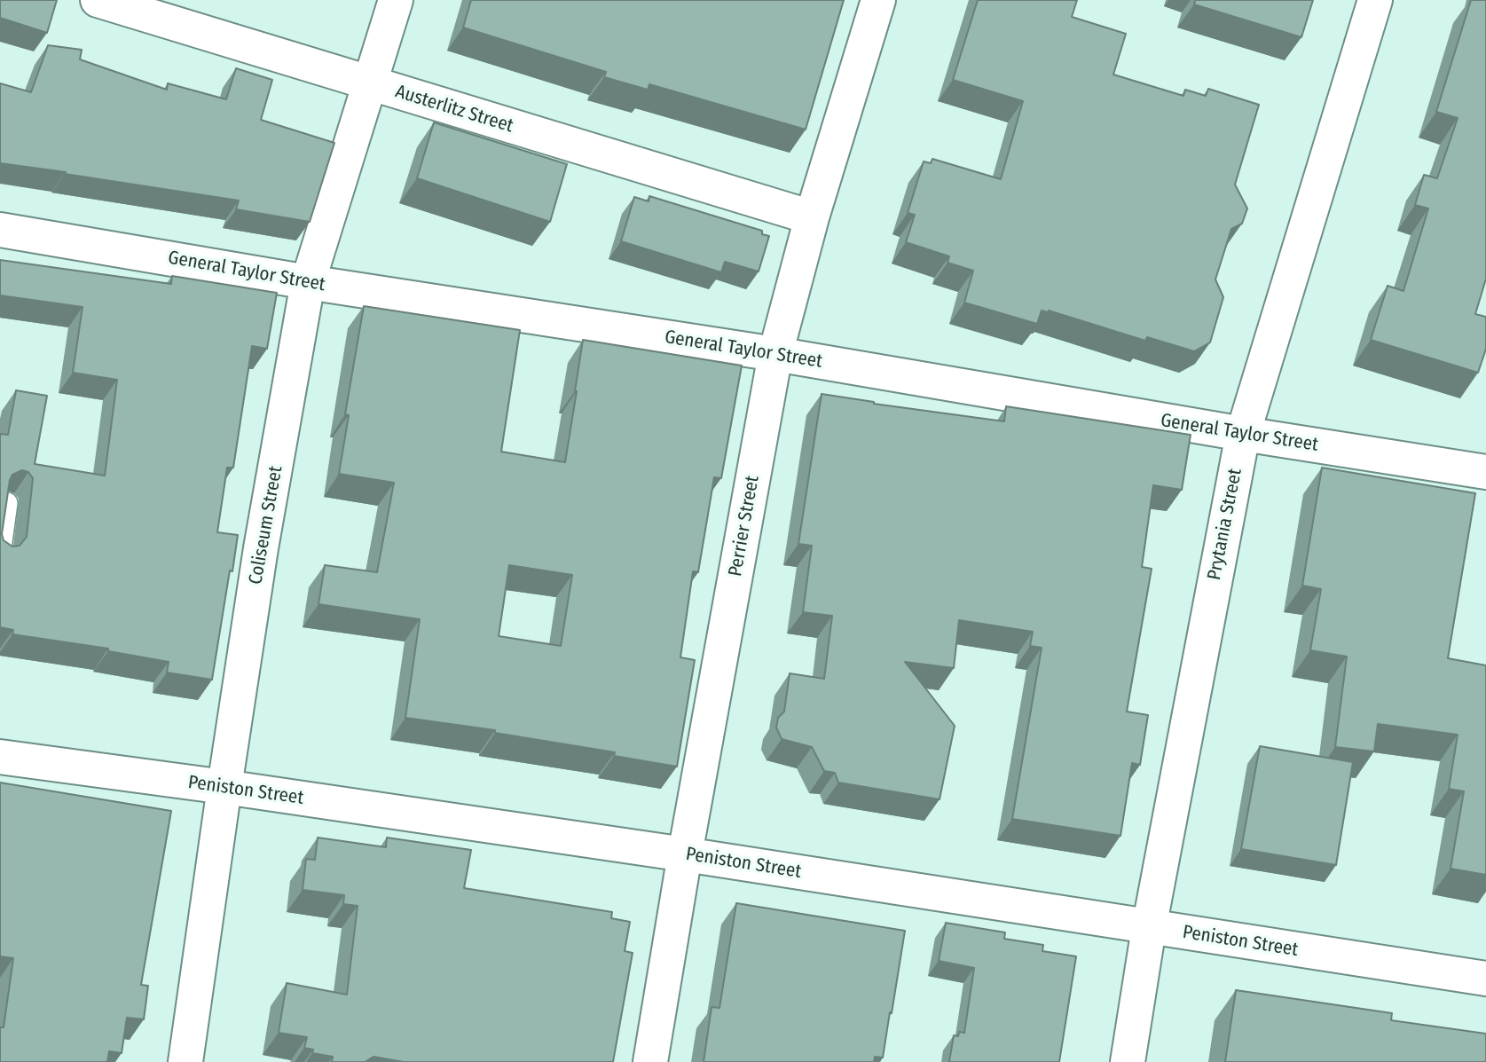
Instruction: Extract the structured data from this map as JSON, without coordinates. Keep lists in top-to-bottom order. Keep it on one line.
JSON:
{"streets":{"street":["Austerlitz Street","General Taylor Street","Prytania Street","Coliseum Street","Perrier Street","Peniston Street"]},"crossings":[["Austerlitz Street","Coliseum Street"],["Austerlitz Street","Perrier Street"],["General Taylor Street","Prytania Street"],["General Taylor Street","Coliseum Street"],["General Taylor Street","Perrier Street"],["Prytania Street","Peniston Street"],["Coliseum Street","Peniston Street"],["Perrier Street","Peniston Street"]]}
